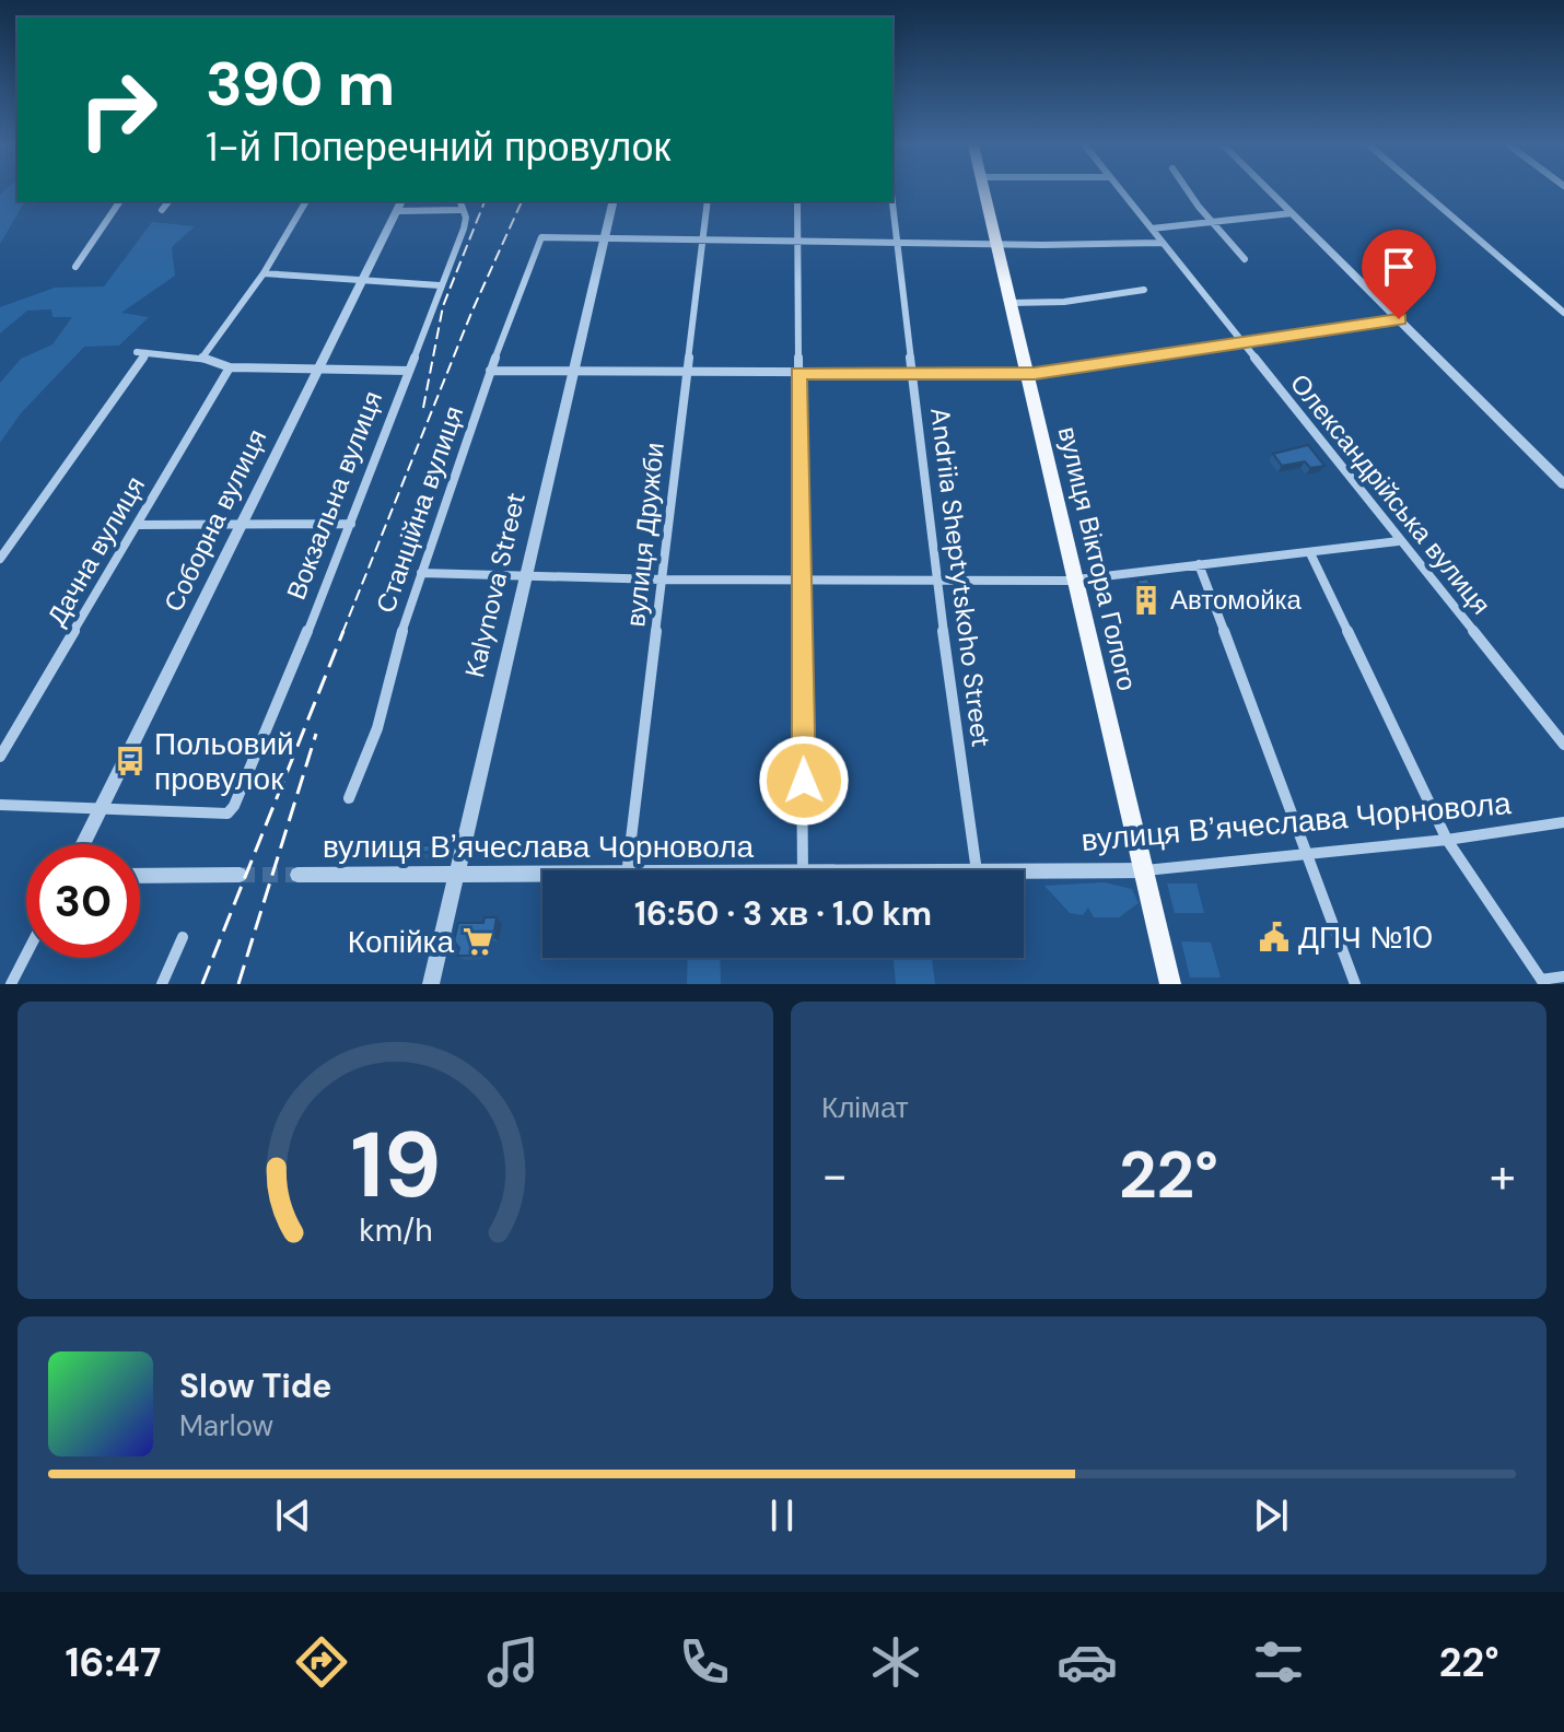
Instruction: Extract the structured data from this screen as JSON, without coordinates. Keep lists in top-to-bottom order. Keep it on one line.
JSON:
{"streets":{"main road":["вулиця Віктора Голого"],"street":["Олександрійська вулиця","Вокзальна вулиця","Станційна вулиця","Соборна вулиця","вулиця Дружби","Дачна вулиця","Andriia Sheptytskoho Street","Kalynova Street","вулиця Вʼячеслава Чорновола"]},"crossings":[["Вокзальна вулиця","Соборна вулиця"],["Станційна вулиця","Kalynova Street"],["вулиця Віктора Голого","вулиця Вʼячеслава Чорновола"],["Kalynova Street","вулиця Вʼячеслава Чорновола"]],"places":{"building":["Автомойка"],"bus stop":["Польовий провулок"],"public building":["ДПЧ №10"],"supermarket":["Копійка"]},"page":{"turn":["390 m","1-й Поперечний провулок"],"limit":"30","trip":"16:50 · 3 хв · 1.0 km","tile":"Клімат","heat":["−","22°","+"],"song":["Slow Tide","Marlow"],"tabs":["16:47","22°"],"gauge":["19","km/h"]}}
